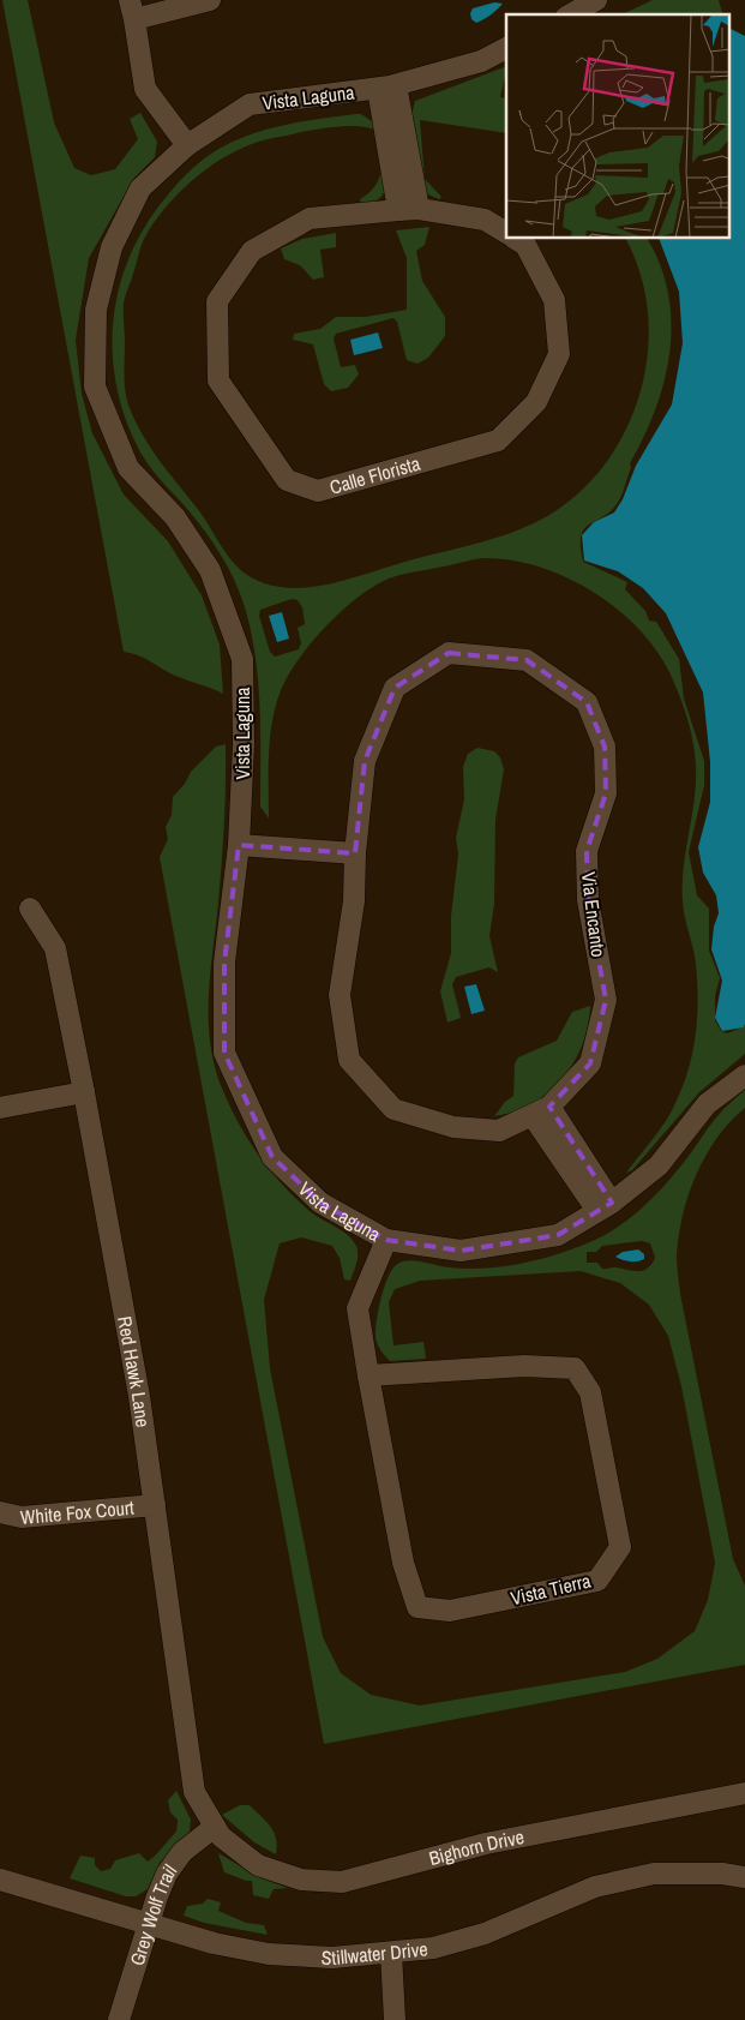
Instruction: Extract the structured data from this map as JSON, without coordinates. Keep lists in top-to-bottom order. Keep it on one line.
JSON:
{"streets":{"street":["Vista Laguna","Calle Florista","Via Encanto","Red Hawk Lane","White Fox Court","Vista Tierra","Bighorn Drive","Grey Wolf Trail","Stillwater Drive"]},"crossings":[["Vista Laguna","Vista Tierra"],["Red Hawk Lane","White Fox Court"],["Red Hawk Lane","Bighorn Drive"],["Red Hawk Lane","Grey Wolf Trail"],["Bighorn Drive","Grey Wolf Trail"],["Grey Wolf Trail","Stillwater Drive"]]}
